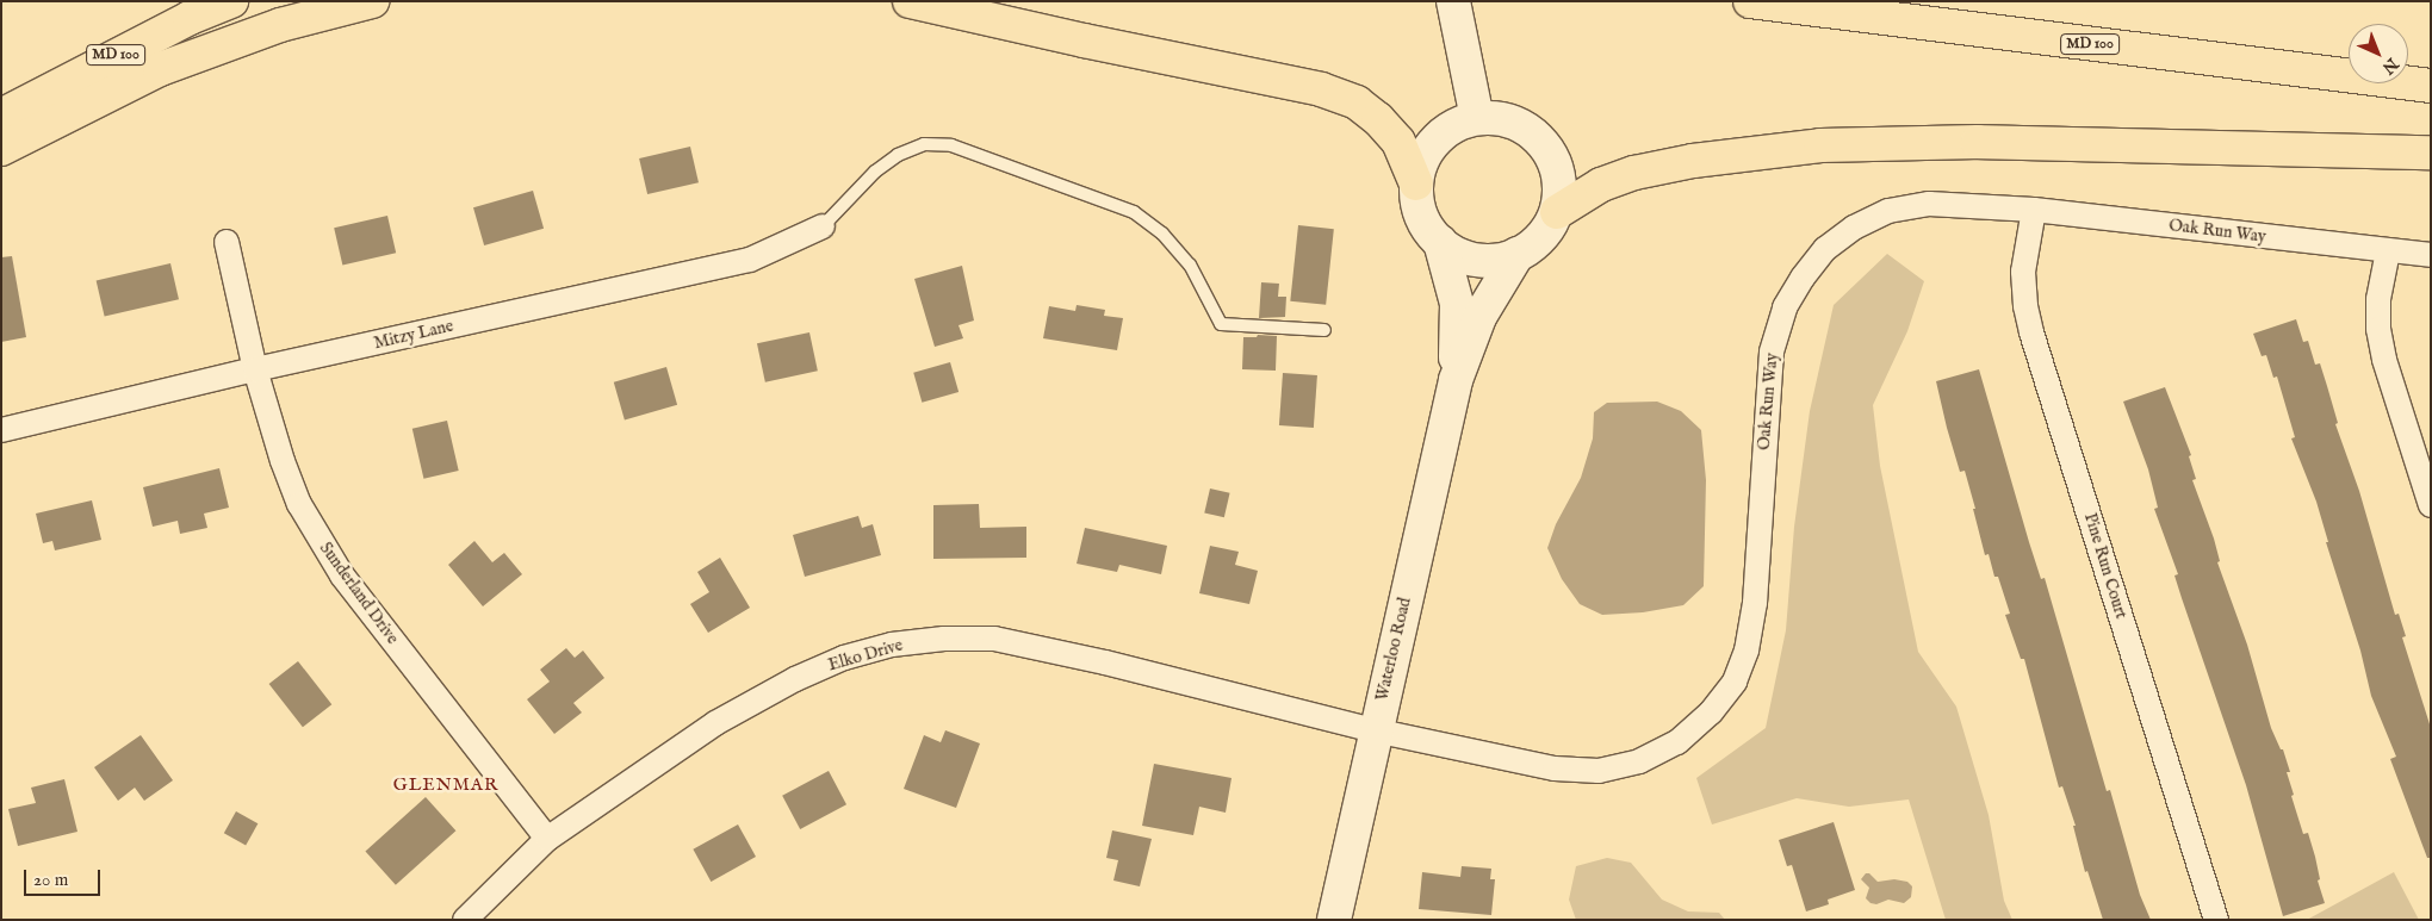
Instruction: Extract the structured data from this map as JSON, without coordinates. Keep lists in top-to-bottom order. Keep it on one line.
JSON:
{"streets":{"highway":["MD 100"],"main road":["Waterloo Road"],"street":["Oak Run Way","Mitzy Lane","Pine Run Court","Sunderland Drive","Elko Drive"]},"crossings":[["Oak Run Way","Pine Run Court"],["Oak Run Way","Waterloo Road"],["Oak Run Way","Elko Drive"],["Mitzy Lane","Sunderland Drive"],["Sunderland Drive","Elko Drive"],["Waterloo Road","Elko Drive"]],"districts":["GLENMAR"],"scale_bar":"20 m","north":"bottom right"}
